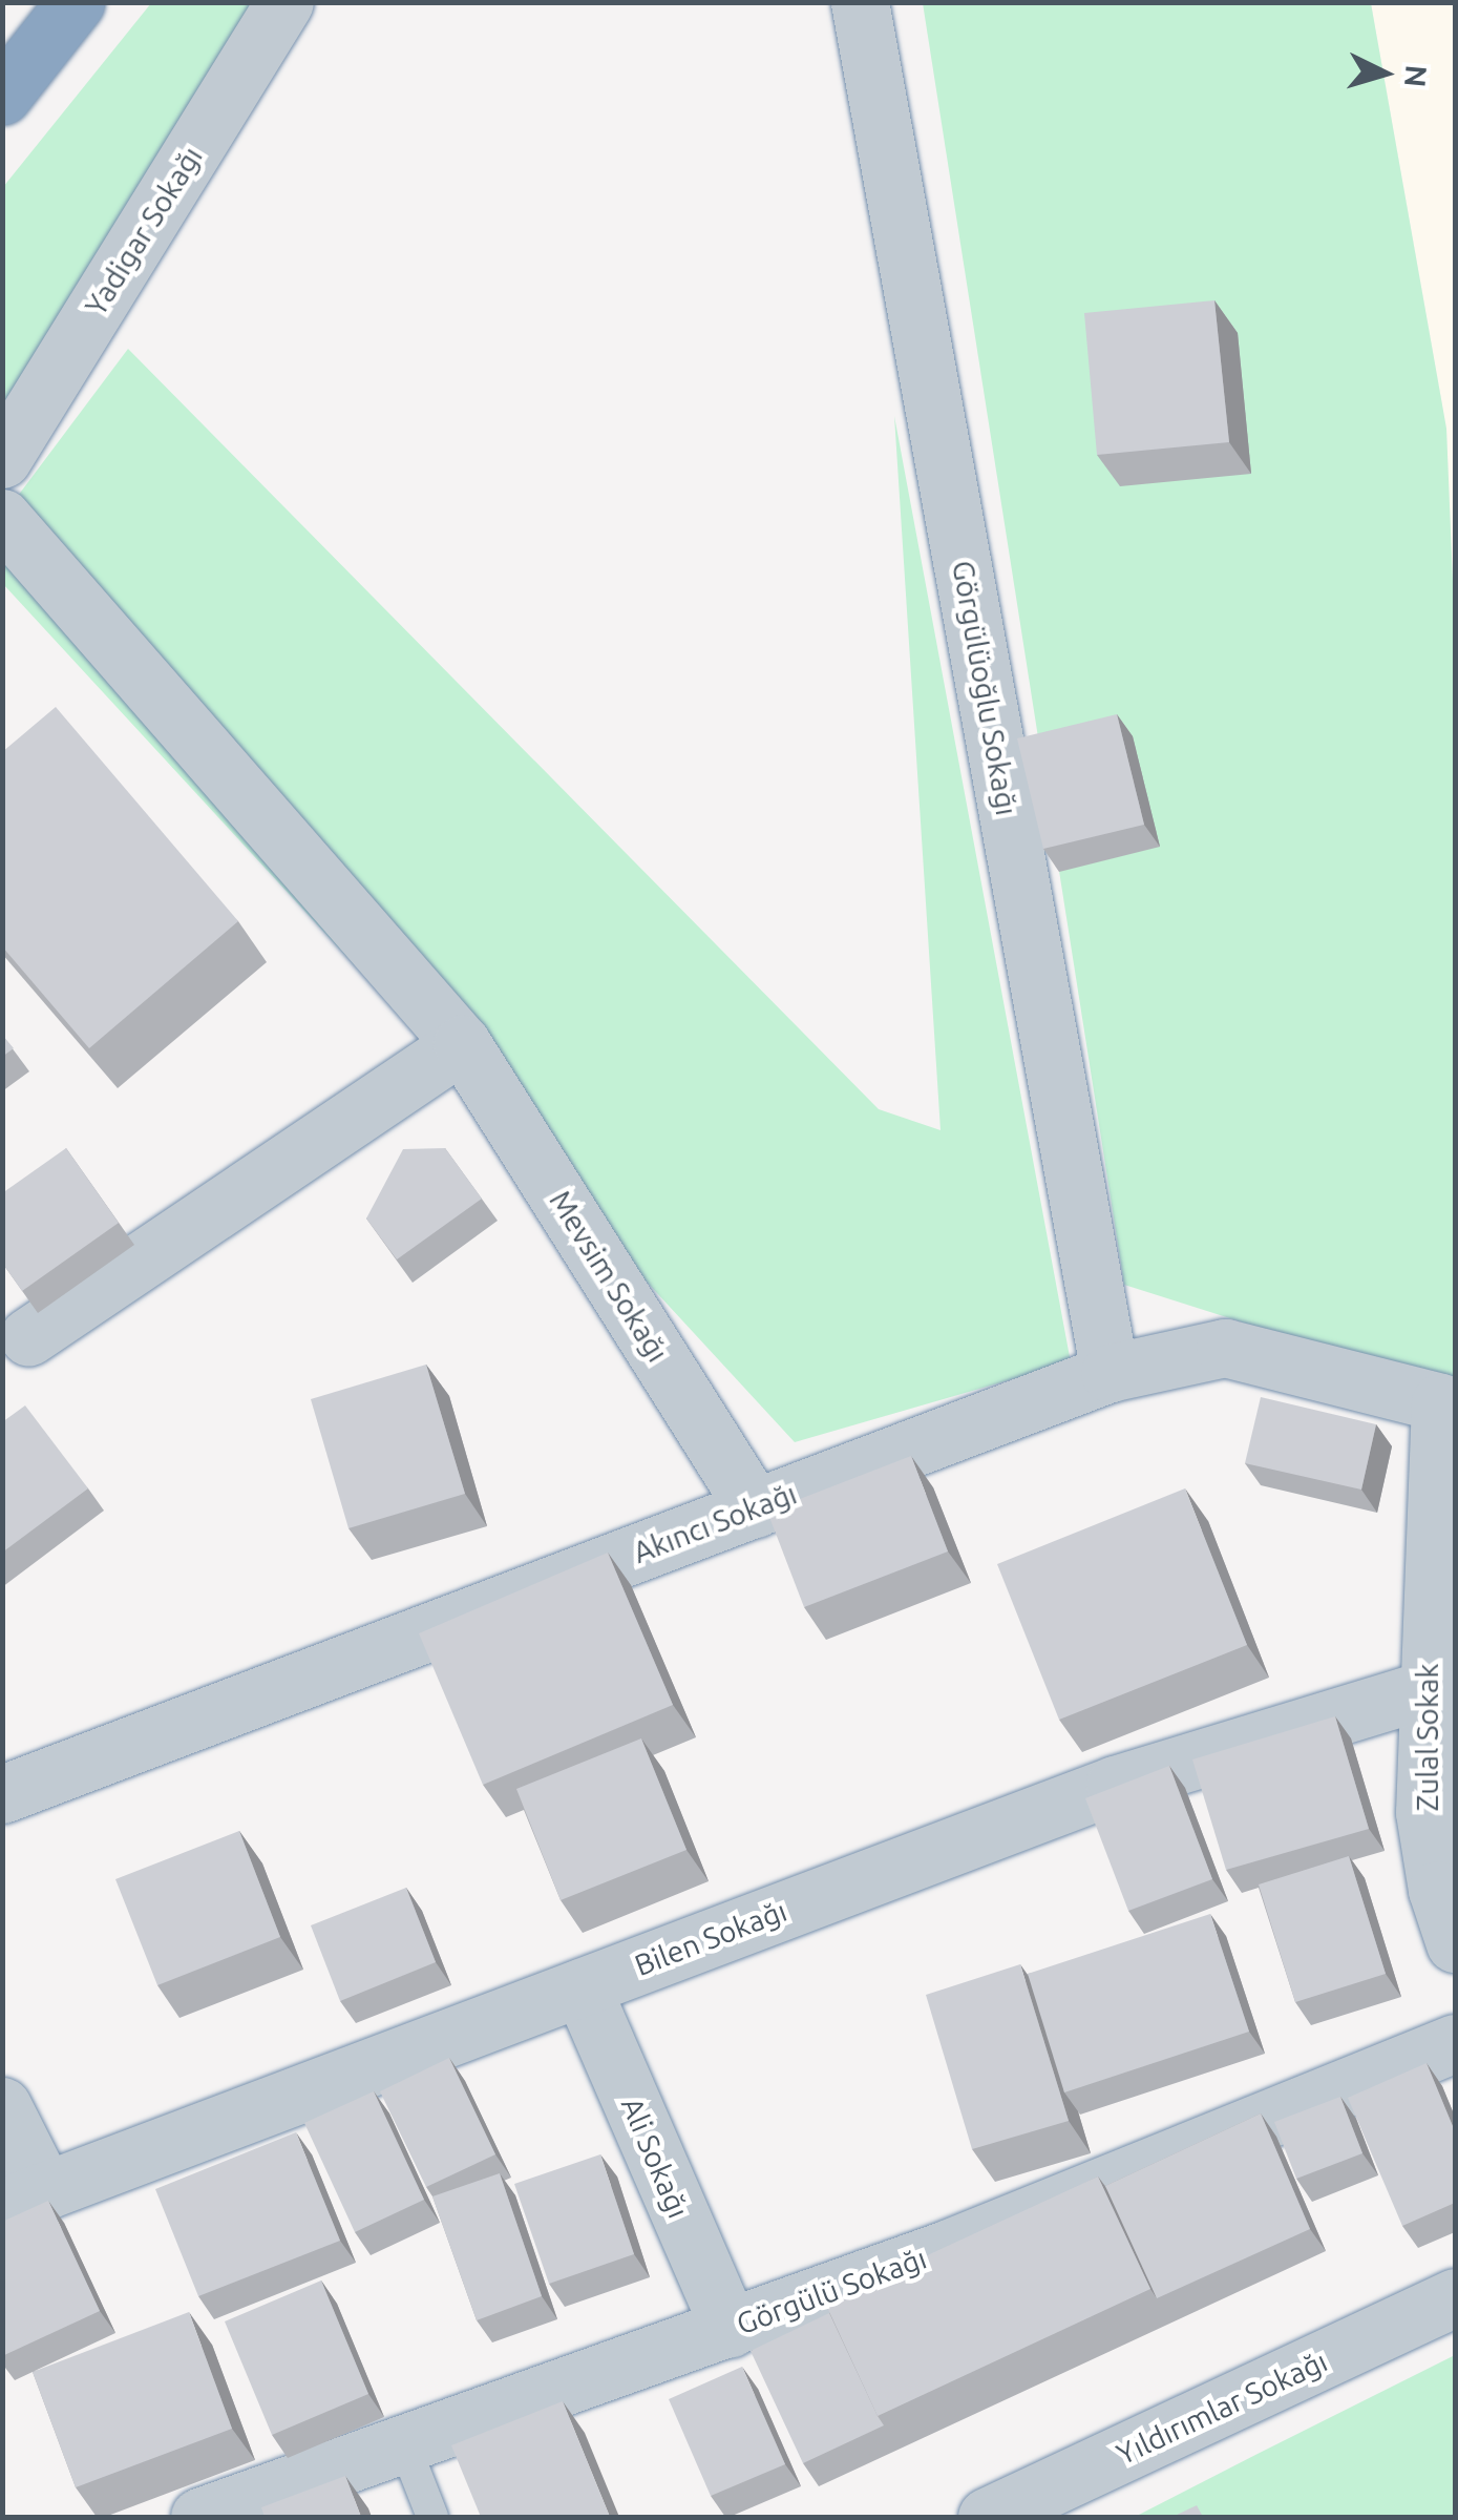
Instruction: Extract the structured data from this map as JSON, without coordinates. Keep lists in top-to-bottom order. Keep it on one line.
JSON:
{"streets":{"street":["Yadigar Sokağı","Görgülüoğlu Sokağı","Mevsim Sokağı","Akıncı Sokağı","Zulal Sokak","Bilen Sokağı","Ali Sokağı","Görgülü Sokağı","Yıldırımlar Sokağı"]},"crossings":[["Görgülüoğlu Sokağı","Akıncı Sokağı"],["Mevsim Sokağı","Akıncı Sokağı"],["Akıncı Sokağı","Zulal Sokak"],["Zulal Sokak","Bilen Sokağı"],["Bilen Sokağı","Ali Sokağı"],["Ali Sokağı","Görgülü Sokağı"]],"north":"right"}
